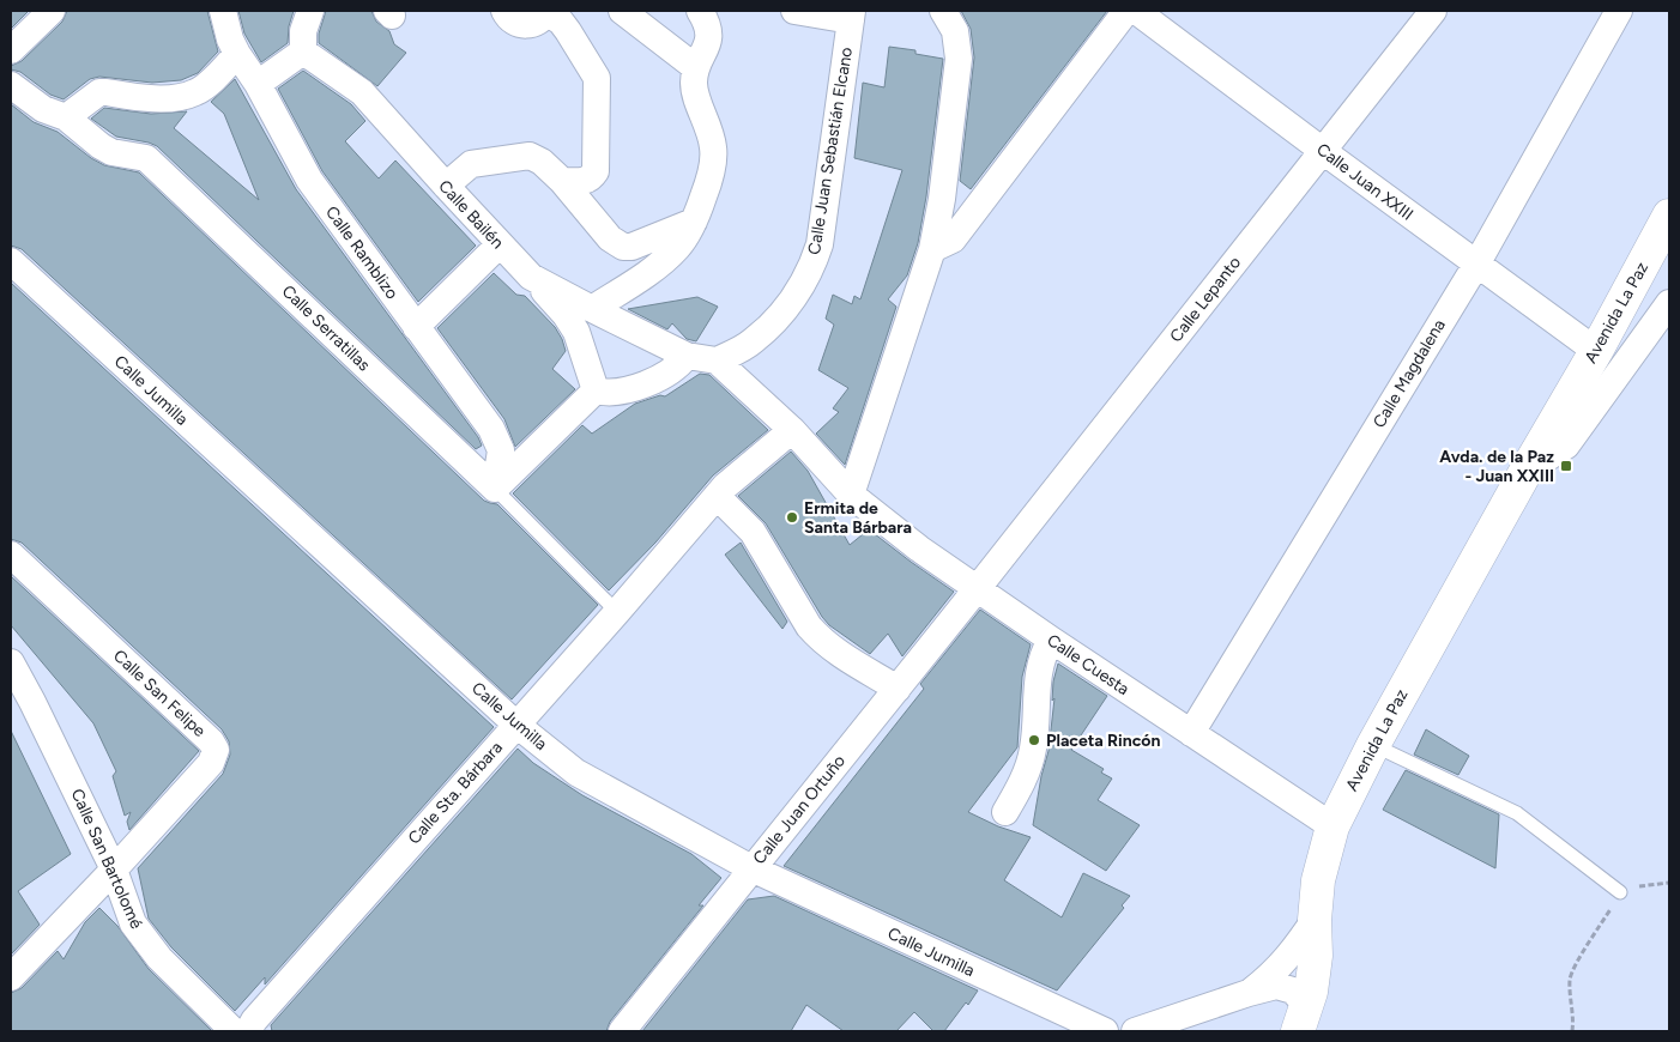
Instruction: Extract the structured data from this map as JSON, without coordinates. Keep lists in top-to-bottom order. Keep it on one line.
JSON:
{"streets":{"main road":["Avenida La Paz"],"street":["Calle Juan Sebastián Elcano","Calle Juan XXIII","Calle Bailén","Calle Ramblizo","Calle Lepanto","Calle Serratillas","Calle Magdalena","Calle Jumilla","Calle Cuesta","Calle San Felipe","Calle Sta. Bárbara","Calle Juan Ortuño","Calle San Bartolomé"]},"crossings":[["Calle Juan Sebastián Elcano","Calle Bailén"],["Calle Juan XXIII","Calle Lepanto"],["Calle Juan XXIII","Avenida La Paz"],["Calle Juan XXIII","Calle Magdalena"],["Calle Ramblizo","Calle Serratillas"],["Calle Lepanto","Calle Cuesta"],["Calle Lepanto","Calle Juan Ortuño"],["Avenida La Paz","Calle Cuesta"],["Calle Serratillas","Calle Sta. Bárbara"],["Calle Magdalena","Calle Cuesta"],["Calle Jumilla","Calle Sta. Bárbara"],["Calle Jumilla","Calle Juan Ortuño"],["Calle Cuesta","Calle Sta. Bárbara"],["Calle Cuesta","Calle Juan Ortuño"],["Calle San Felipe","Calle San Bartolomé"]],"places":{"transit":["Avda. de la Paz - Juan XXIII"],"other":["Ermita de Santa Bárbara","Placeta Rincón"]}}
